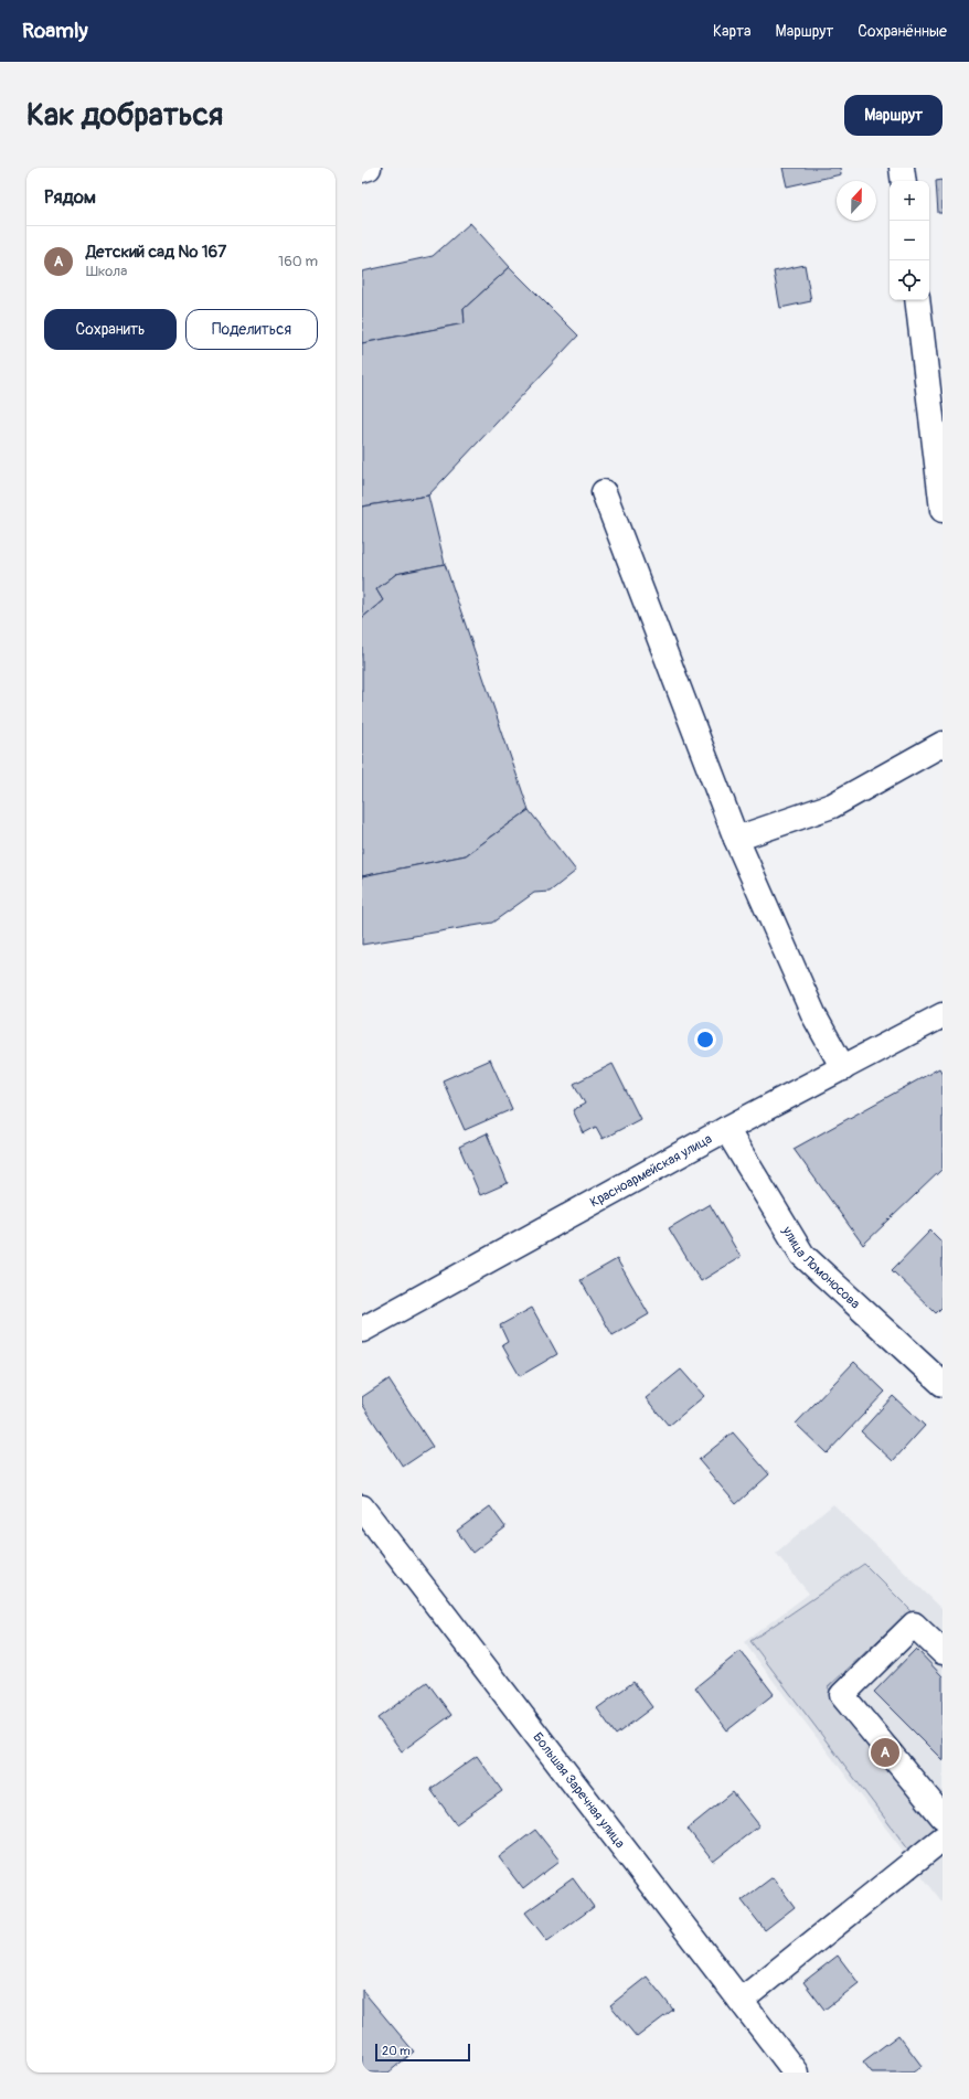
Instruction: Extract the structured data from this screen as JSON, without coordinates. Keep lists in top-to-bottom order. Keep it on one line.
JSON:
{"streets":{"street":["Красноармейская улица","улица Ломоносова","Большая Заречная улица"]},"crossings":[["Красноармейская улица","улица Ломоносова"]],"scale_bar":"20 m","north":"top","page":{"header":"Roamly","nav":["Карта","Маршрут","Сохранённые"],"buttons":["Маршрут",["Сохранить","Поделиться"]],"title":"Как добраться","heading":"Рядом","map_buttons":["+","−"],"list":[{"mark":"A","name":"Детский сад № 167","note":"Школа","value":"160 m"}],"pins":"A","scale":"20 m"}}
